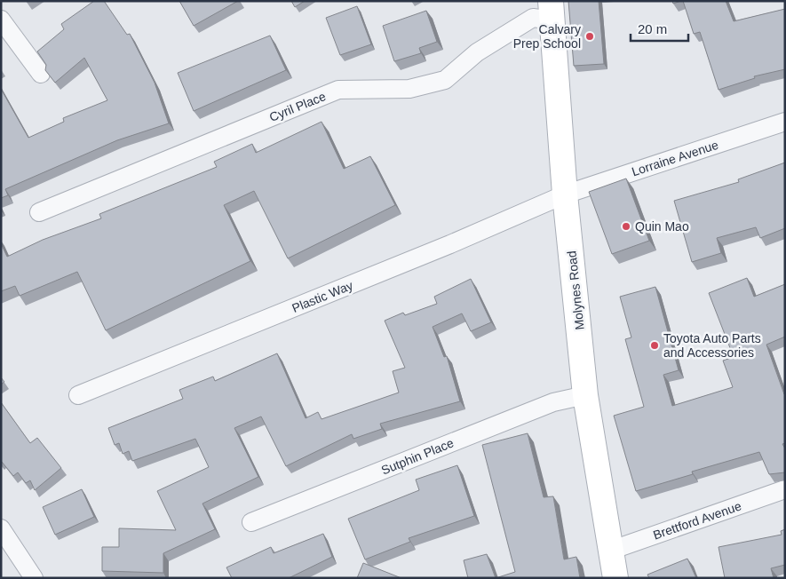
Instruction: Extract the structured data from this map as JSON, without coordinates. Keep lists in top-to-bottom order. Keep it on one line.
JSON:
{"streets":{"main road":["Molynes Road"],"street":["Cyril Place","Lorraine Avenue","Plastic Way","Sutphin Place","Brettford Avenue"]},"crossings":[["Cyril Place","Molynes Road"],["Lorraine Avenue","Molynes Road"],["Lorraine Avenue","Plastic Way"],["Molynes Road","Plastic Way"],["Molynes Road","Sutphin Place"],["Molynes Road","Brettford Avenue"]],"places":["Calvary Prep School","Quin Mao","Toyota Auto Parts and Accessories"],"scale_bar":"20 m"}
